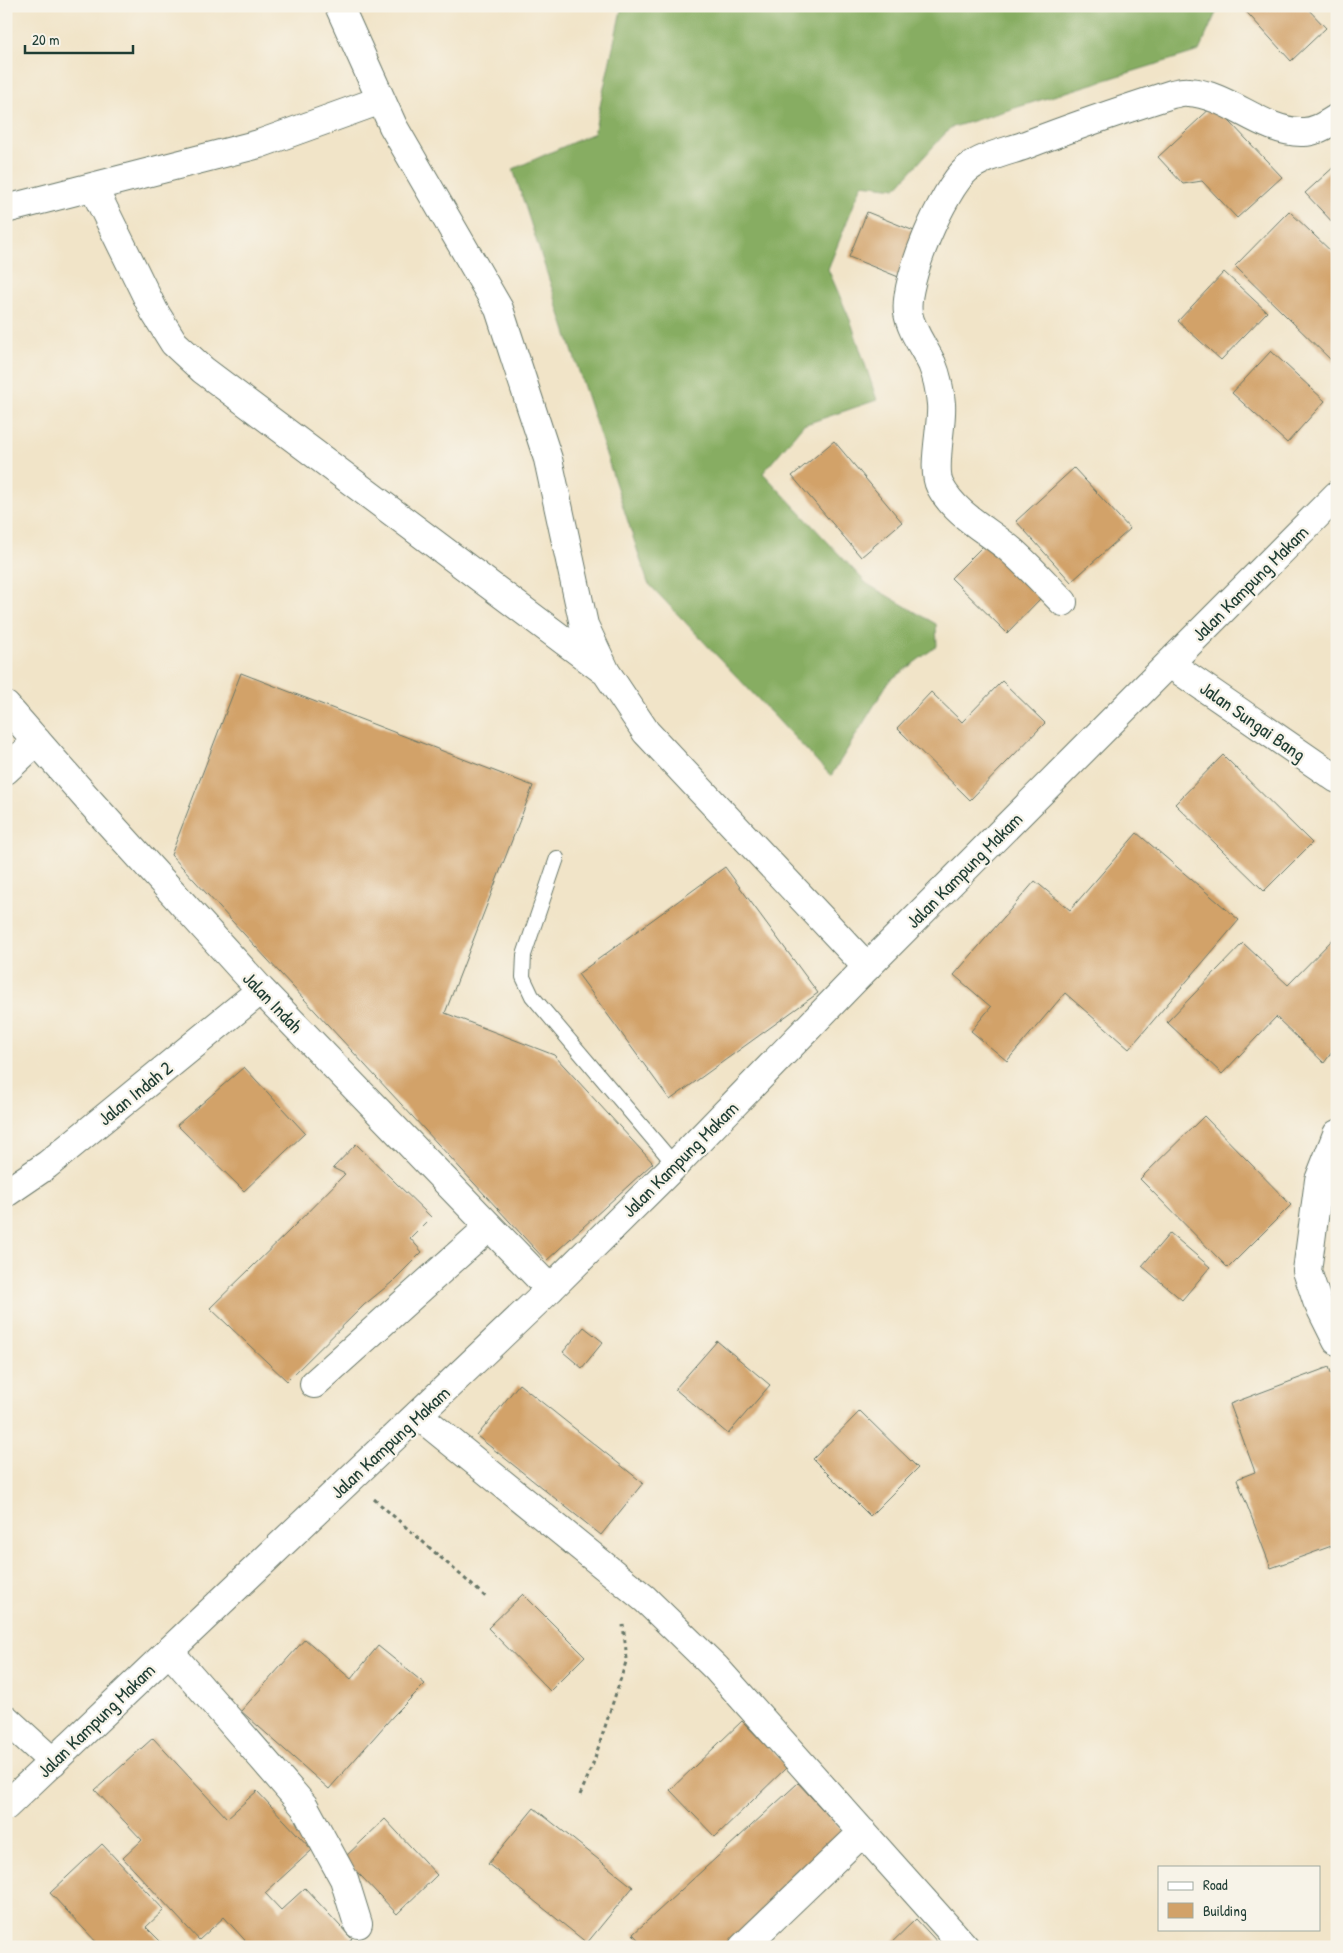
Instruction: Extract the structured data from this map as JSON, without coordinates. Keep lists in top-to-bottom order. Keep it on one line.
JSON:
{"streets":{"street":["Jalan Kampung Makam","Jalan Sungai Bang","Jalan Indah","Jalan Indah 2"]},"crossings":[["Jalan Kampung Makam","Jalan Sungai Bang"],["Jalan Kampung Makam","Jalan Indah"],["Jalan Indah","Jalan Indah 2"]],"legend":["Road","Building"],"scale_bar":"20 m"}
